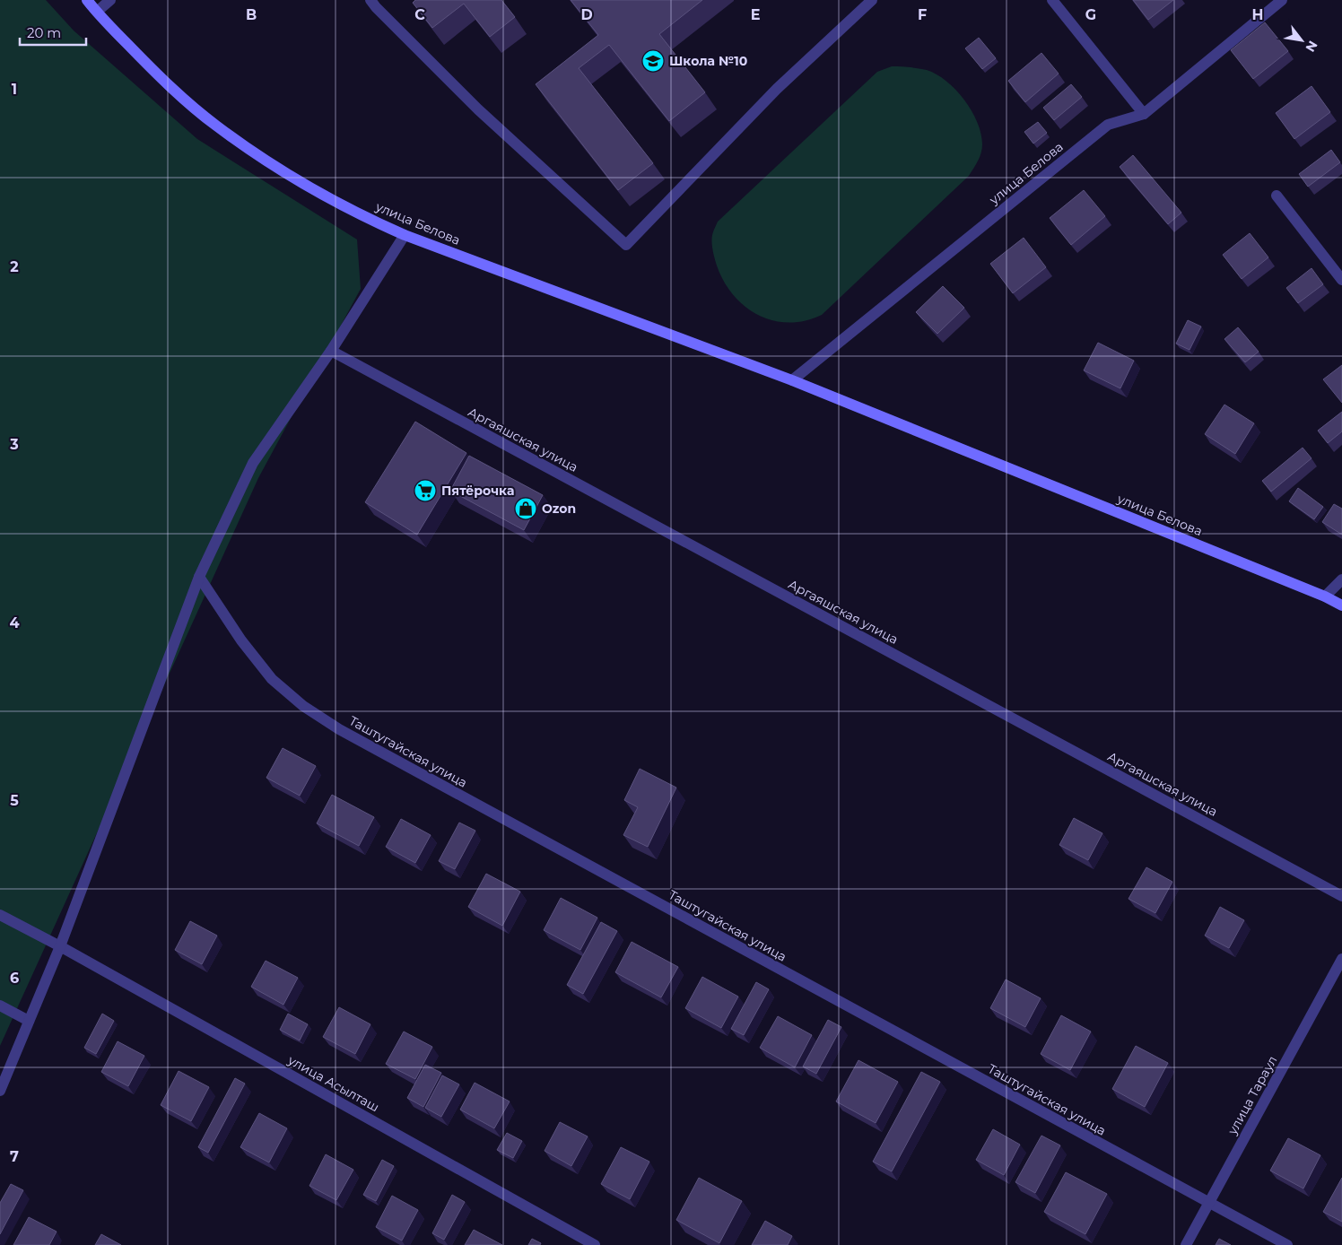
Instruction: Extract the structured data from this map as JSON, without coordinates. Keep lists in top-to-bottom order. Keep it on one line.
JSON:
{"streets":{"main road":["улица Белова"],"street":["Аргаяшская улица","Таштугайская улица","улица Асылташ","улица Тараул"]},"crossings":[["Таштугайская улица","улица Тараул"]],"places":{"school or university":["Школа №10"],"supermarket":["Пятёрочка"],"shop":["Ozon"]},"scale_bar":"20 m","north":"bottom right","grid":{"columns":["B","C","D","E","F","G","H"],"rows":["1","2","3","4","5","6","7"]}}
